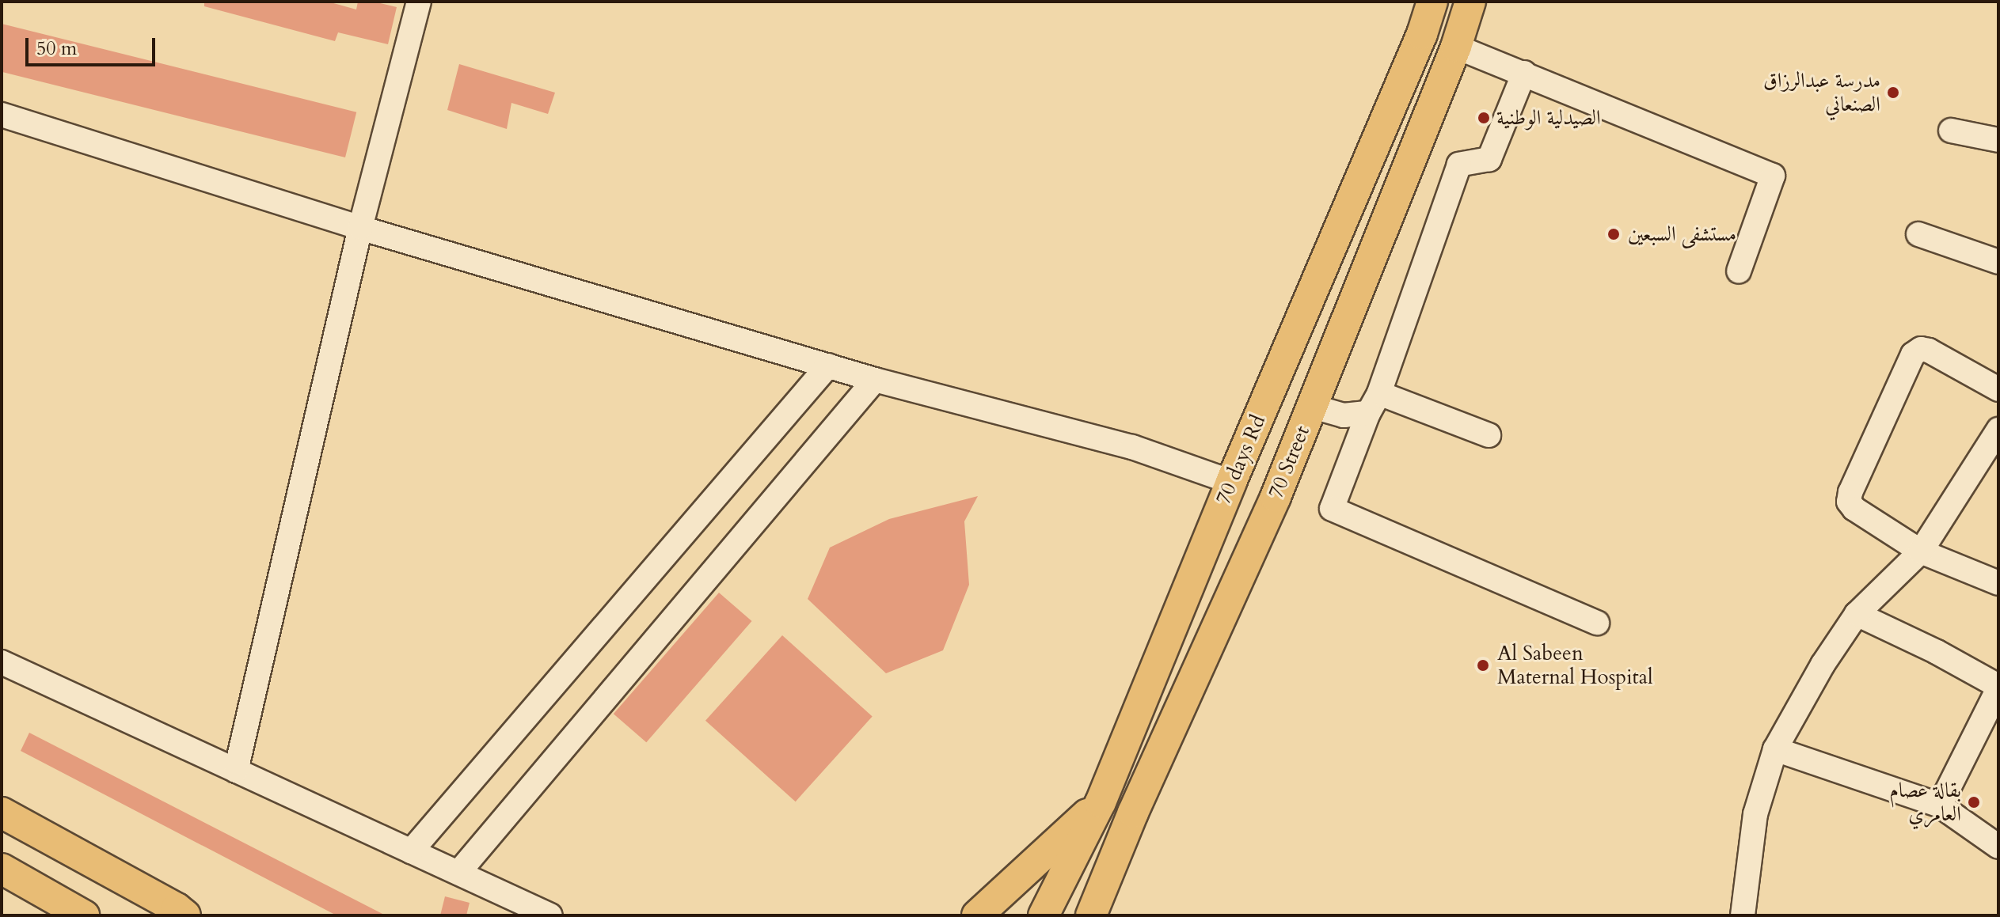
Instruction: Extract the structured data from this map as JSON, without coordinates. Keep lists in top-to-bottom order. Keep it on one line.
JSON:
{"streets":{"main road":["70 days Rd","70 Street"]},"places":["مدرسة عبدالرزاق الصنعاني","الصيدلية الوطنية","مستشفى السبعين","Al Sabeen Maternal Hospital","بقالة عصام العامري"],"scale_bar":"50 m"}
